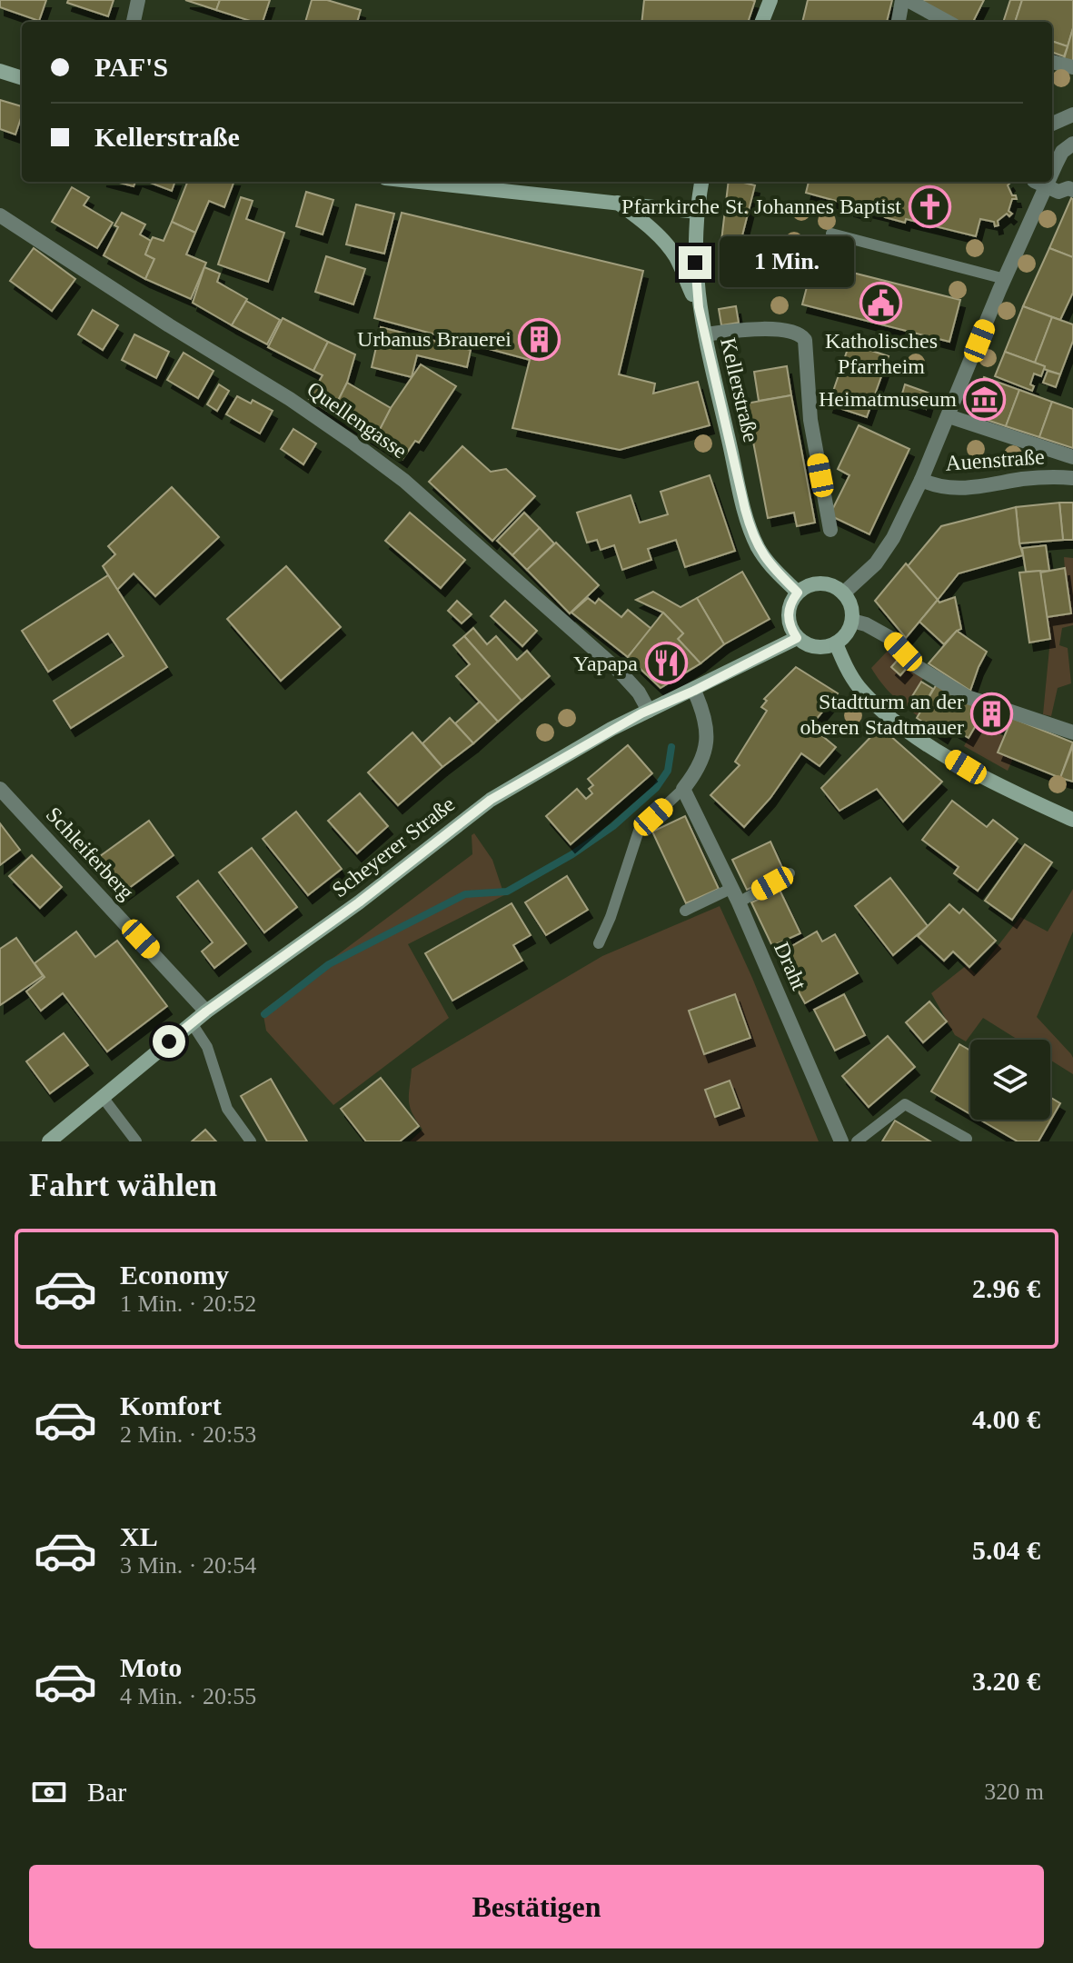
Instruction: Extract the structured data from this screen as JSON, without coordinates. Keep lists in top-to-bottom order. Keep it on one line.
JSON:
{"streets":{"street":["Kellerstraße","Quellengasse","Auenstraße","Scheyerer Straße","Schleiferberg","Draht"]},"crossings":[["Kellerstraße","Scheyerer Straße"],["Quellengasse","Scheyerer Straße"],["Scheyerer Straße","Schleiferberg"]],"places":{"church":["Pfarrkirche St. Johannes Baptist"],"public building":["Katholisches Pfarrheim"],"building":["Urbanus Brauerei","Stadtturm an der oberen Stadtmauer"],"museum":["Heimatmuseum"],"restaurant":["Yapapa"]},"page":{"banner":["PAF'S","Kellerstraße"],"bubble":"1 Min.","heading":"Fahrt wählen","list":[{"name":"Economy","note":"1 Min. · 20:52","value":"2.96 €"},{"name":"Komfort","note":"2 Min. · 20:53","value":"4.00 €"},{"name":"XL","note":"3 Min. · 20:54","value":"5.04 €"},{"name":"Moto","note":"4 Min. · 20:55","value":"3.20 €"}],"pay":["Bar","320 m"],"buttons":"Bestätigen"}}
